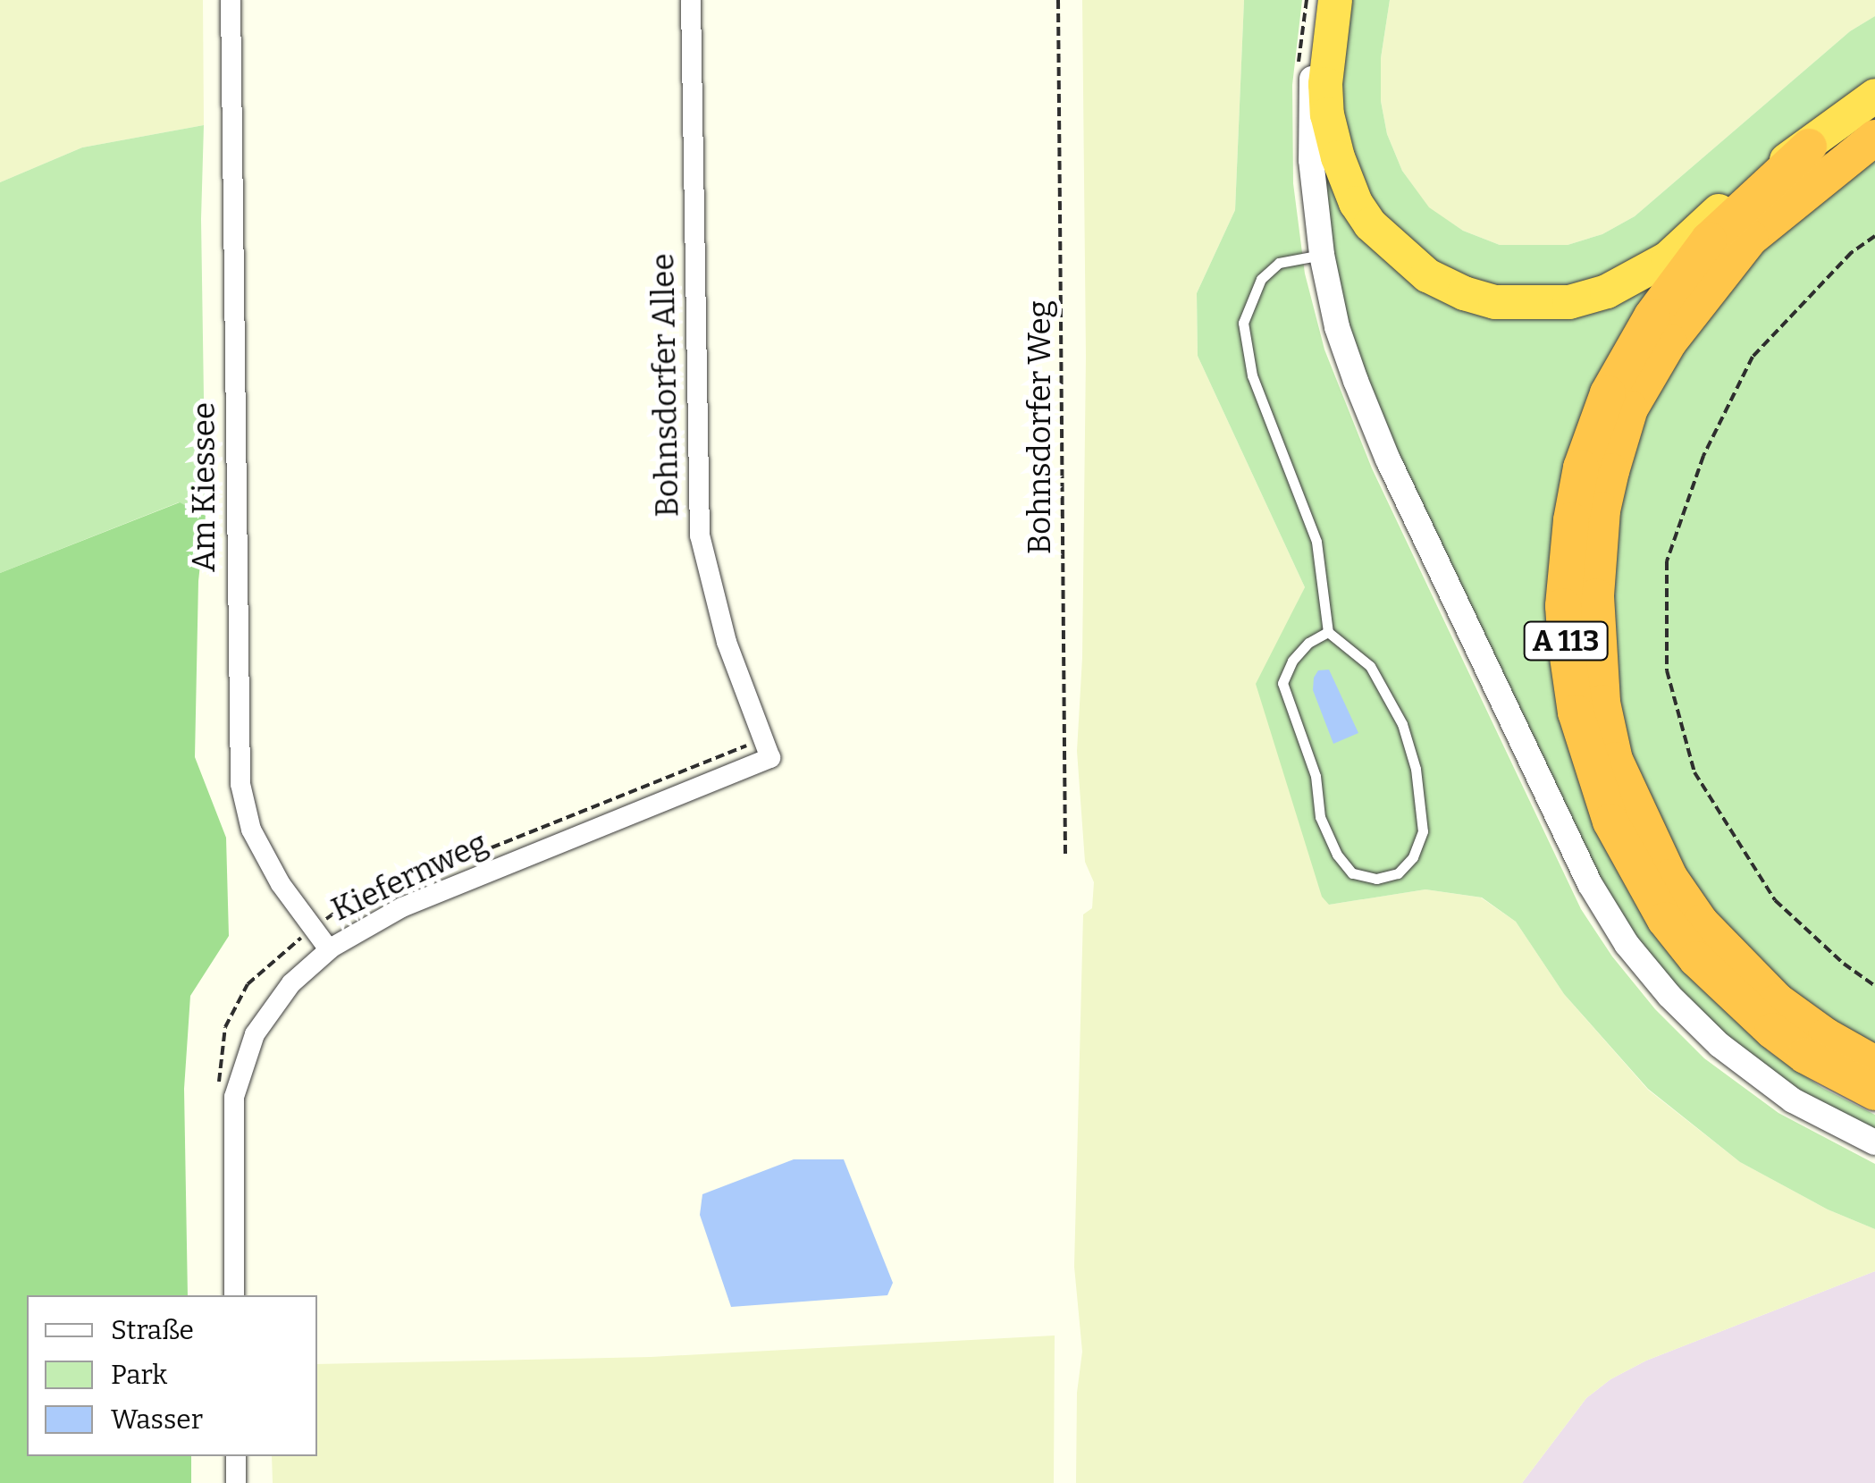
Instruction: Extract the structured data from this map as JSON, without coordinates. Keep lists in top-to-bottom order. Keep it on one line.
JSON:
{"streets":{"highway":["A 113"],"street":["Bohnsdorfer Allee","Am Kiessee","Kiefernweg"],"path":["Bohnsdorfer Weg"]},"crossings":[["Bohnsdorfer Allee","Kiefernweg"],["Am Kiessee","Kiefernweg"]],"legend":["Straße","Park","Wasser"]}
